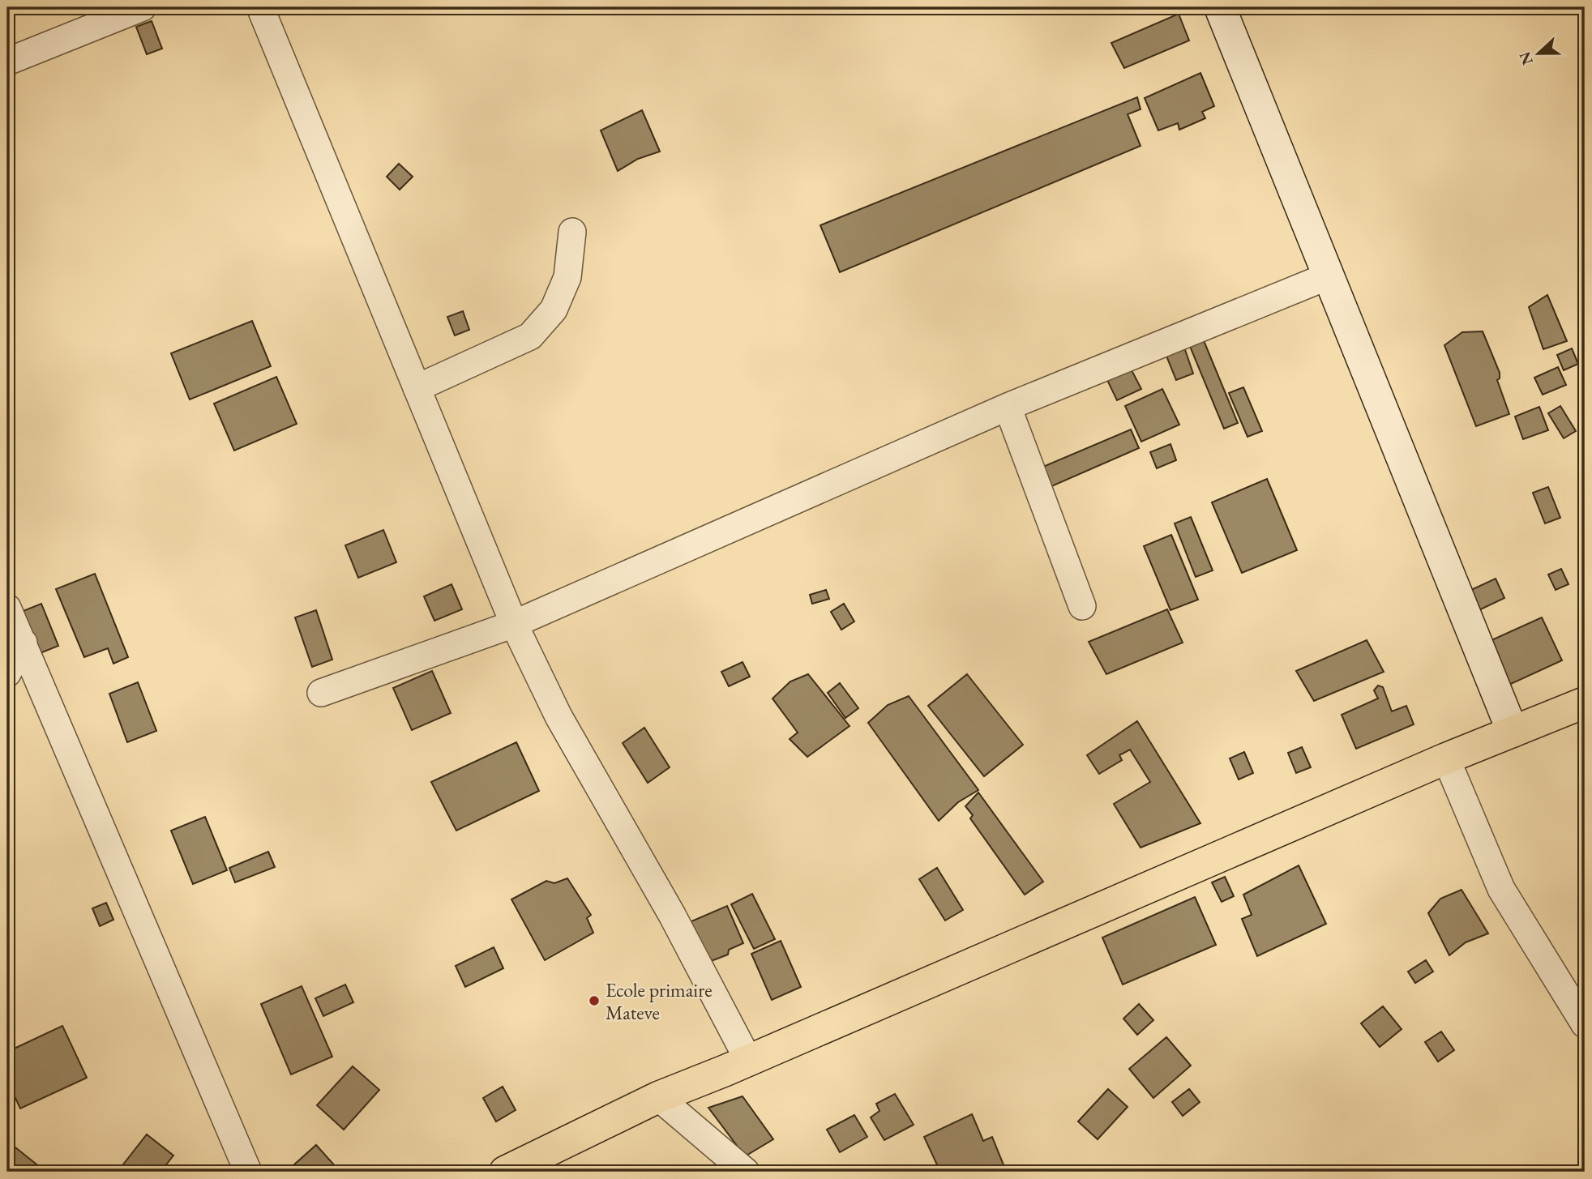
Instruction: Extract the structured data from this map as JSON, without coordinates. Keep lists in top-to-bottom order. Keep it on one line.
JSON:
{"places":["Ecole primaire Mateve"],"north":"left"}
